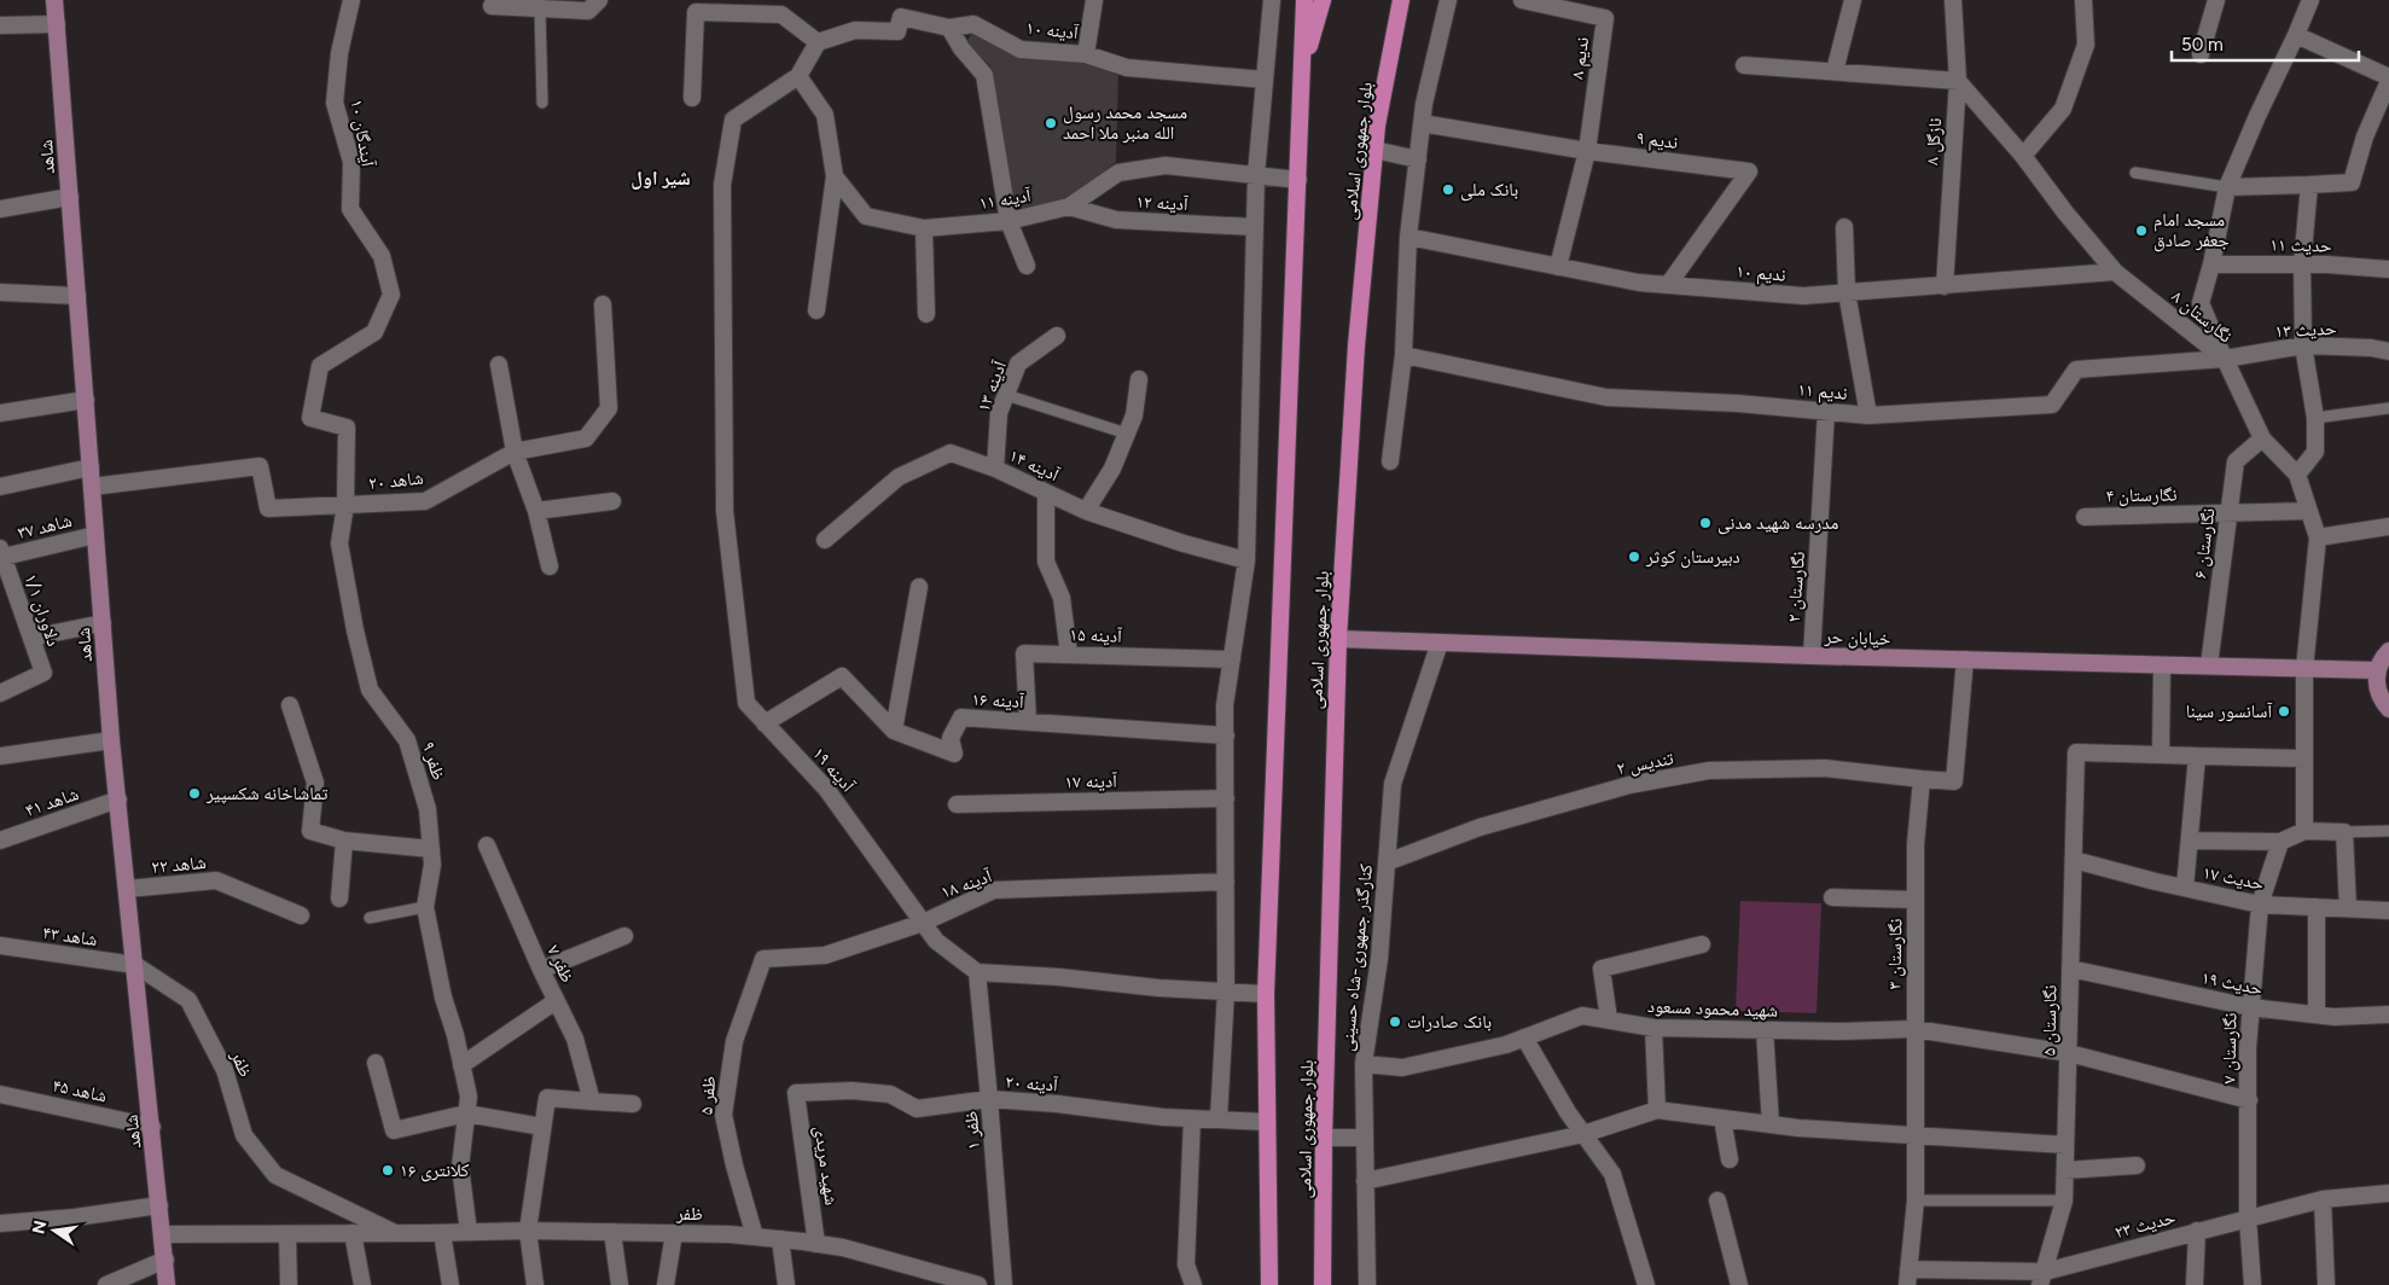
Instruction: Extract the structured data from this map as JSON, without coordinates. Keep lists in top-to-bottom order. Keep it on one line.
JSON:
{"streets":{"main road":["بلوار جمهوری اسلامی","شاهد","خیابان حر"],"street":["آدینه ۱۰","ندیم ۸","آیندگان ۱۰","ندیم ۹","نازگل ۸","آدینه ۱۱","آدینه ۱۲","حدیث ۱۱","ندیم ۱۰","نگارستان ۸","حدیث ۱۳","آدینه ۱۳","ندیم ۱۱","آدینه ۱۴","شاهد ۲۰","نگارستان ۴","شاهد ۳۷","نگارستان ۶","نگارستان ۲","دلاوران ۱/۱","آدینه ۱۵","آدینه ۱۶","ظفر ۹","تندیس ۲","آدینه ۱۹","آدینه ۱۷","شاهد ۴۱","شاهد ۲۲","حدیث ۱۷","آدینه ۱۸","شاهد ۴۳","نگارستان ۳","کنارگذر جمهوری-شاه حسینی","ظفر ۷","حدیث ۱۹","شهید محمود مسعود","نگارستان ۵","نگارستان ۷","ظفر","آدینه ۲۰","شاهد ۴۵","ظفر ۵","ظفر ۱","شهید مریدی","حدیث ۲۳"]},"crossings":[["ندیم ۸","ندیم ۹"],["آیندگان ۱۰","ظفر ۹"],["ندیم ۹","ندیم ۱۰"],["نازگل ۸","ندیم ۱۰"],["نازگل ۸","نگارستان ۸"],["بلوار جمهوری اسلامی","آدینه ۱۱"],["بلوار جمهوری اسلامی","خیابان حر"],["بلوار جمهوری اسلامی","آدینه ۲۰"],["شاهد","شاهد ۲۰"],["شاهد","شاهد ۳۷"],["شاهد","شاهد ۴۱"],["شاهد","شاهد ۲۲"],["شاهد","شاهد ۴۳"],["شاهد","ظفر"],["شاهد","شاهد ۴۵"],["آدینه ۱۱","آدینه ۱۲"],["آدینه ۱۱","آدینه ۱۹"],["ندیم ۱۰","نگارستان ۸"],["نگارستان ۸","حدیث ۱۳"],["نگارستان ۸","ندیم ۱۱"],["نگارستان ۸","نگارستان ۴"],["نگارستان ۸","نگارستان ۶"],["نگارستان ۸","خیابان حر"],["حدیث ۱۳","ندیم ۱۱"],["آدینه ۱۳","آدینه ۱۴"],["ندیم ۱۱","نگارستان ۲"],["شاهد ۲۰","ظفر ۹"],["نگارستان ۴","نگارستان ۶"],["شاهد ۳۷","دلاوران ۱/۱"],["نگارستان ۶","خیابان حر"],["نگارستان ۲","خیابان حر"],["آدینه ۱۵","آدینه ۱۶"],["خیابان حر","کنارگذر جمهوری-شاه حسینی"],["آدینه ۱۶","آدینه ۱۹"],["ظفر ۹","ظفر"],["تندیس ۲","نگارستان ۳"],["تندیس ۲","کنارگذر جمهوری-شاه حسینی"],["آدینه ۱۹","آدینه ۱۸"],["آدینه ۱۹","ظفر ۱"],["حدیث ۱۷","نگارستان ۵"],["حدیث ۱۷","نگارستان ۷"],["آدینه ۱۸","ظفر ۵"],["شاهد ۴۳","ظفر"],["نگارستان ۳","شهید محمود مسعود"],["نگارستان ۳","حدیث ۲۳"],["کنارگذر جمهوری-شاه حسینی","شهید محمود مسعود"],["حدیث ۱۹","نگارستان ۵"],["حدیث ۱۹","نگارستان ۷"],["شهید محمود مسعود","نگارستان ۵"],["شهید محمود مسعود","نگارستان ۷"],["نگارستان ۵","حدیث ۲۳"],["نگارستان ۷","حدیث ۲۳"],["ظفر","ظفر ۵"],["ظفر","شهید مریدی"],["آدینه ۲۰","ظفر ۱"],["آدینه ۲۰","شهید مریدی"]],"districts":["شیر اول"],"places":["مسجد محمد رسول الله منبر ملا احمد","بانک ملی","مسجد امام جعفر صادق","مدرسه شهید مدنی","دبیرستان کوثر","آسانسور سینا","تماشاخانه شکسپیر","بانک صادرات","کلانتری ۱۶"],"scale_bar":"50 m","north":"left"}
